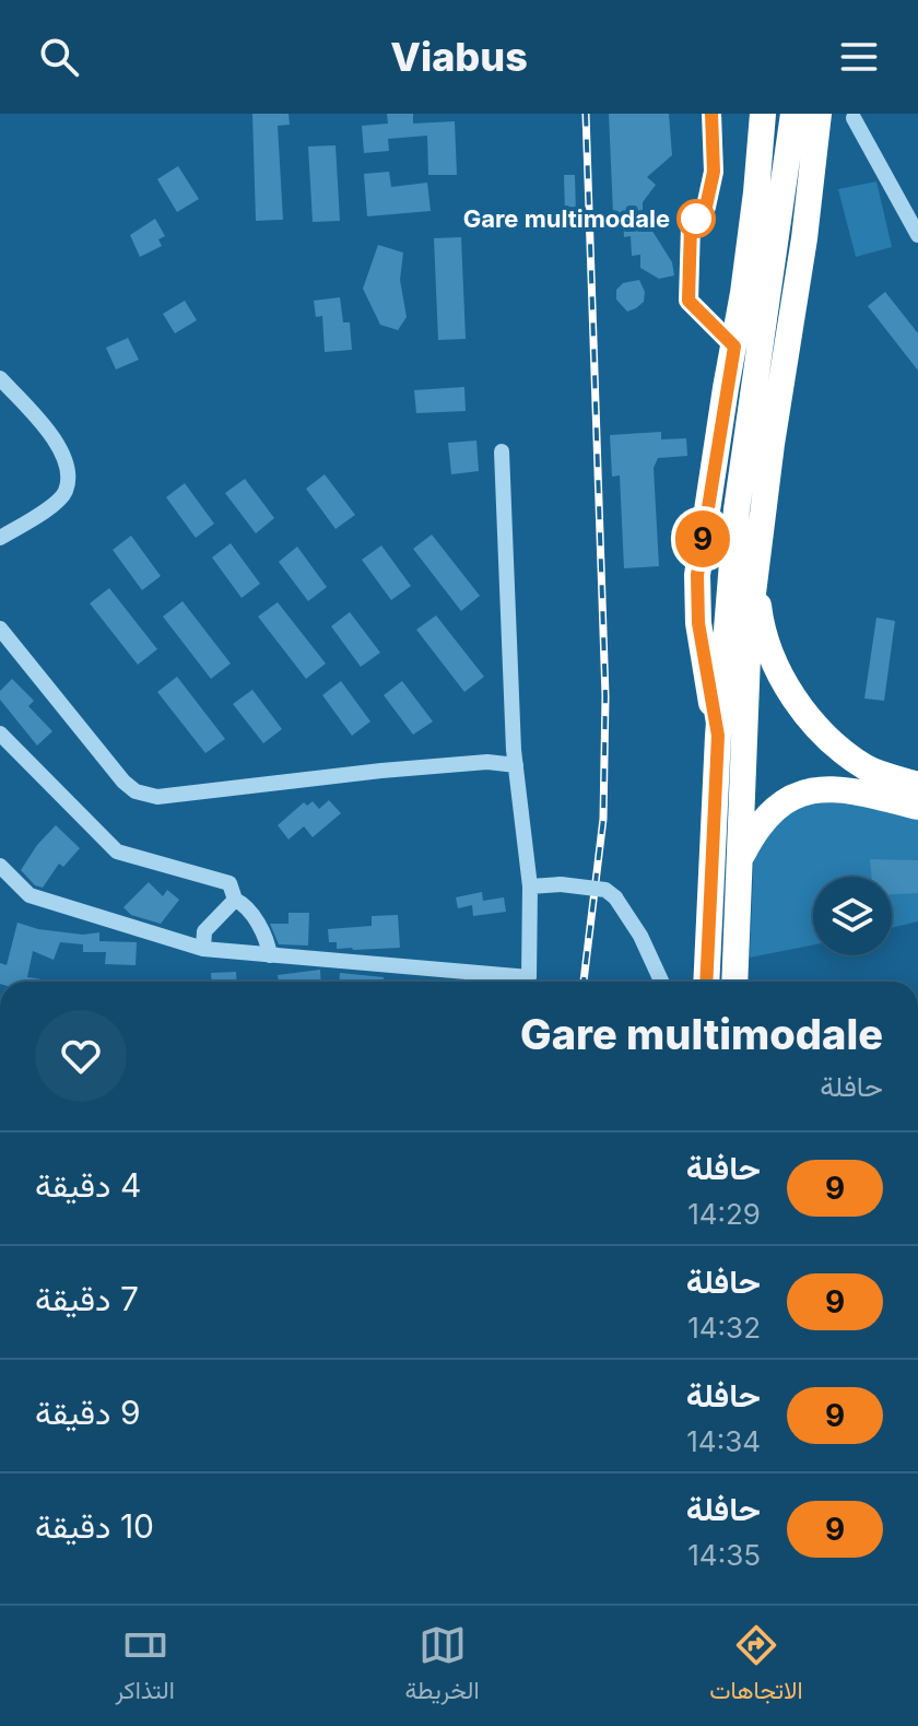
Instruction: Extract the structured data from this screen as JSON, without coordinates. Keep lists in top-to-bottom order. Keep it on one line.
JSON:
{"places":["Gare multimodale"],"lines":["bus line 9"],"page":{"header":"Viabus","on_map":"9","heading":["Gare multimodale","حافلة"],"list":[{"mark":"9","name":"حافلة","note":"14:29","value":"4 دقيقة"},{"mark":"9","name":"حافلة","note":"14:32","value":"7 دقيقة"},{"mark":"9","name":"حافلة","note":"14:34","value":"9 دقيقة"},{"mark":"9","name":"حافلة","note":"14:35","value":"10 دقيقة"}],"tabs":["الاتجاهات","الخريطة","التذاكر"]}}
